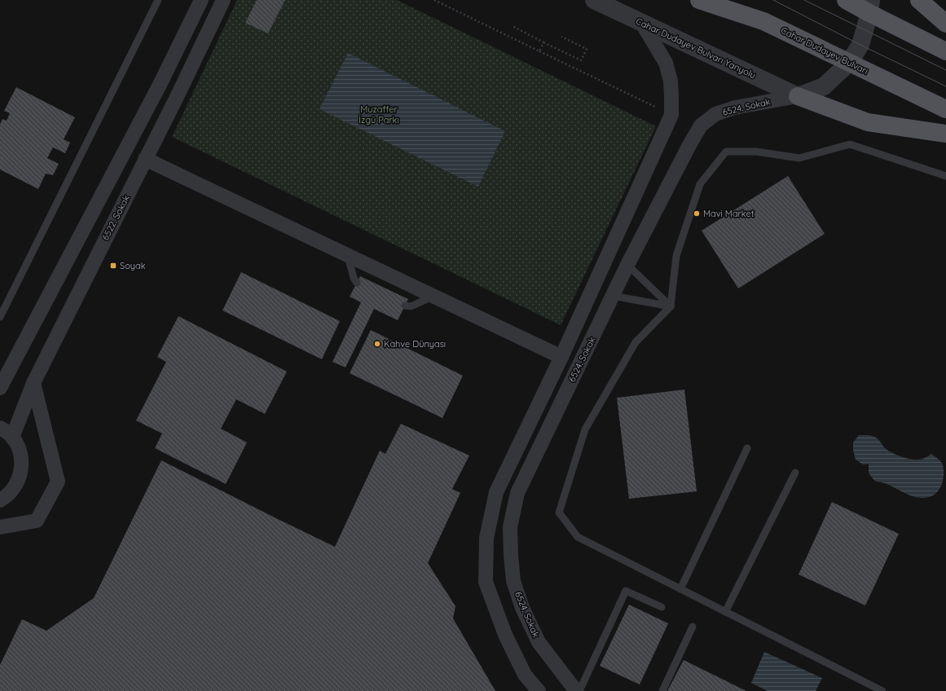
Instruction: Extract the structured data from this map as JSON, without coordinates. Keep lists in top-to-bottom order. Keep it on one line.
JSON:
{"streets":{"main road":["Cahar Dudayev Bulvarı"],"street":["Cahar Dudayev Bulvarı Yanyolu","6524. Sokak","6522. Sokak"]},"crossings":[["Cahar Dudayev Bulvarı Yanyolu","6524. Sokak"]],"parks":["Muzaffer İzgü Parkı"],"places":{"other":["Mavi Market","Kahve Dünyası"],"transit":["Soyak"]}}
